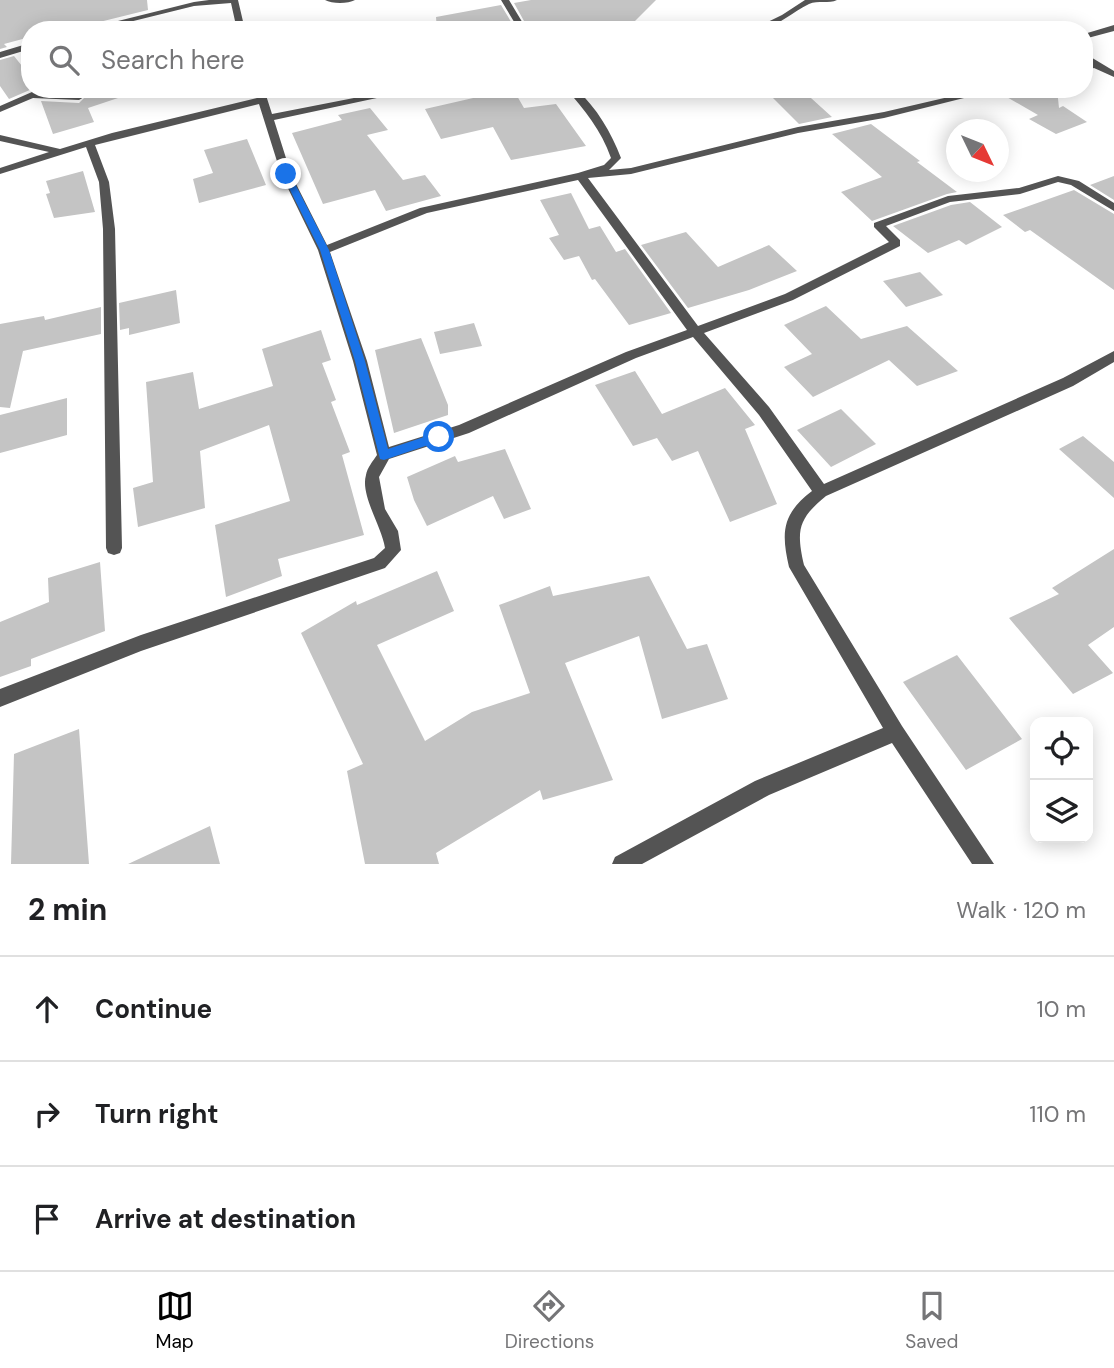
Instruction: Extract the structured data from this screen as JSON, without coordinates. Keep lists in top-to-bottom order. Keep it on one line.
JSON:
{"north":"bottom right","page":{"search":"Search here","heading":["2 min","Walk · 120 m"],"list":[["Continue","10 m"],["Turn right","110 m"],"Arrive at destination"],"nav":["Map","Directions","Saved"]}}
